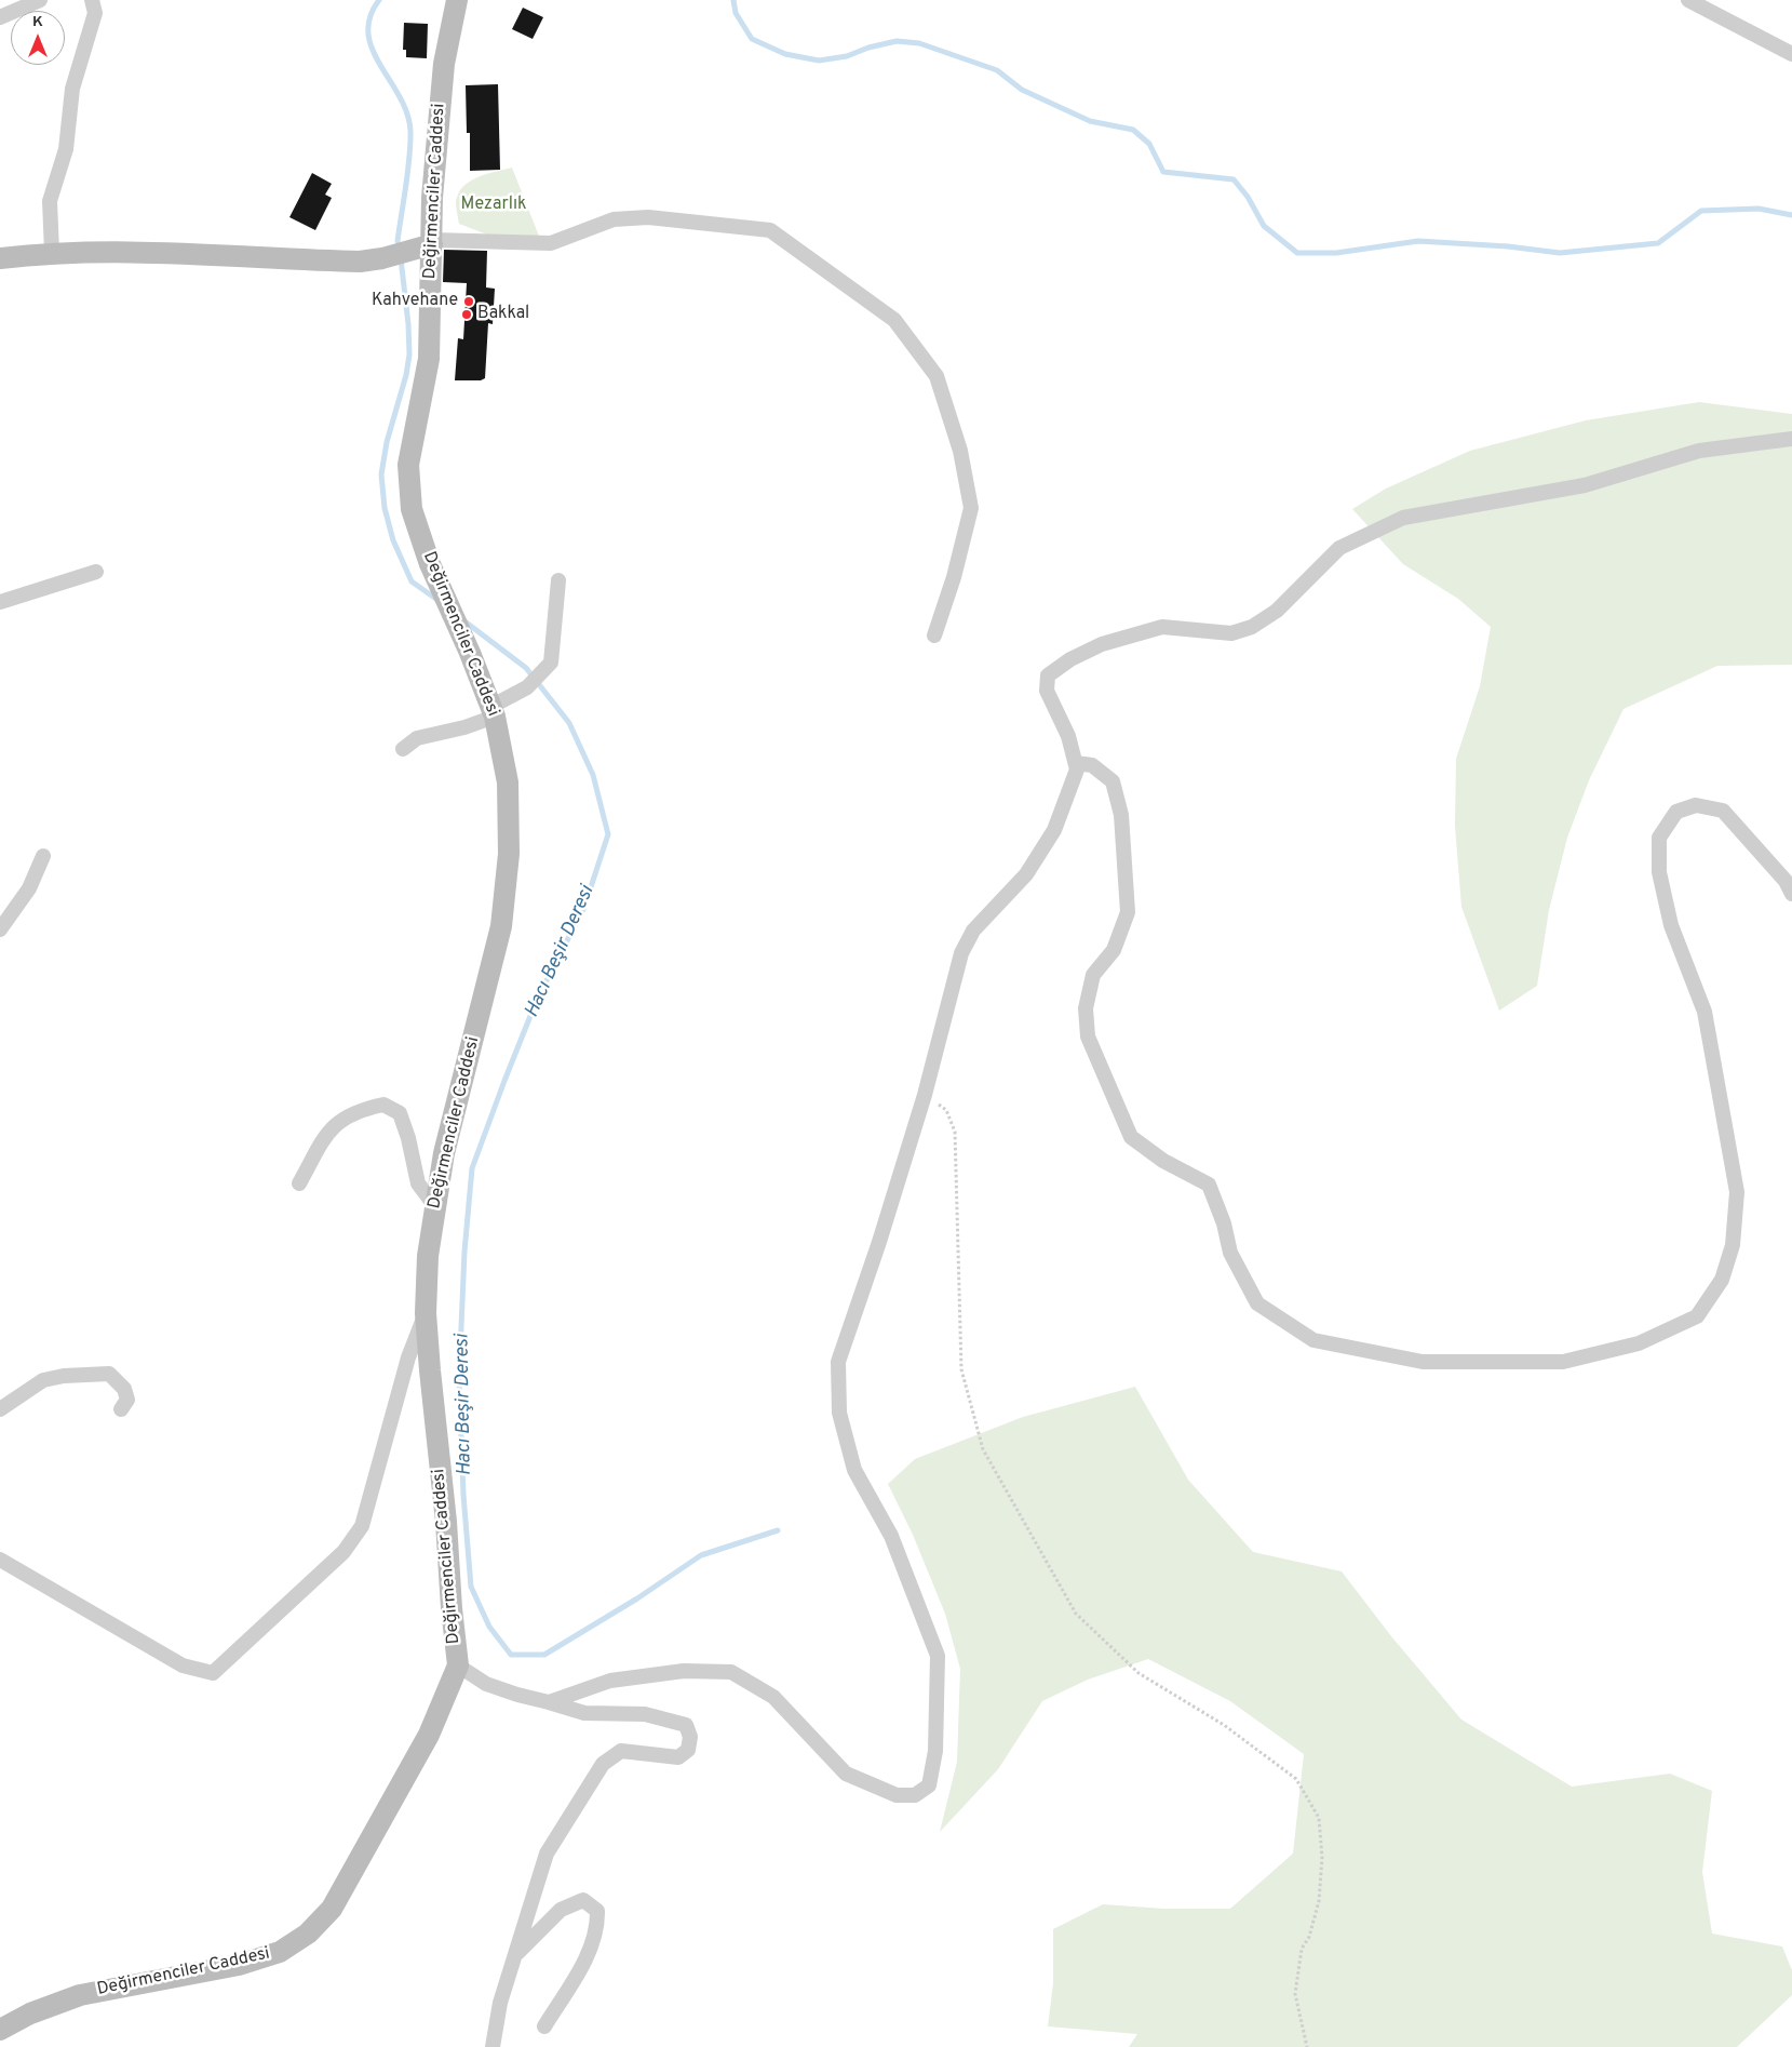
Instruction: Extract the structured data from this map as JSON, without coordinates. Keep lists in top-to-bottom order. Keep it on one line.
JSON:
{"streets":{"main road":["Değirmenciler Caddesi"]},"water":["Hacı Beşir Deresi"],"parks":["Mezarlık"],"places":["Kahvehane","Bakkal"],"north":"top"}
